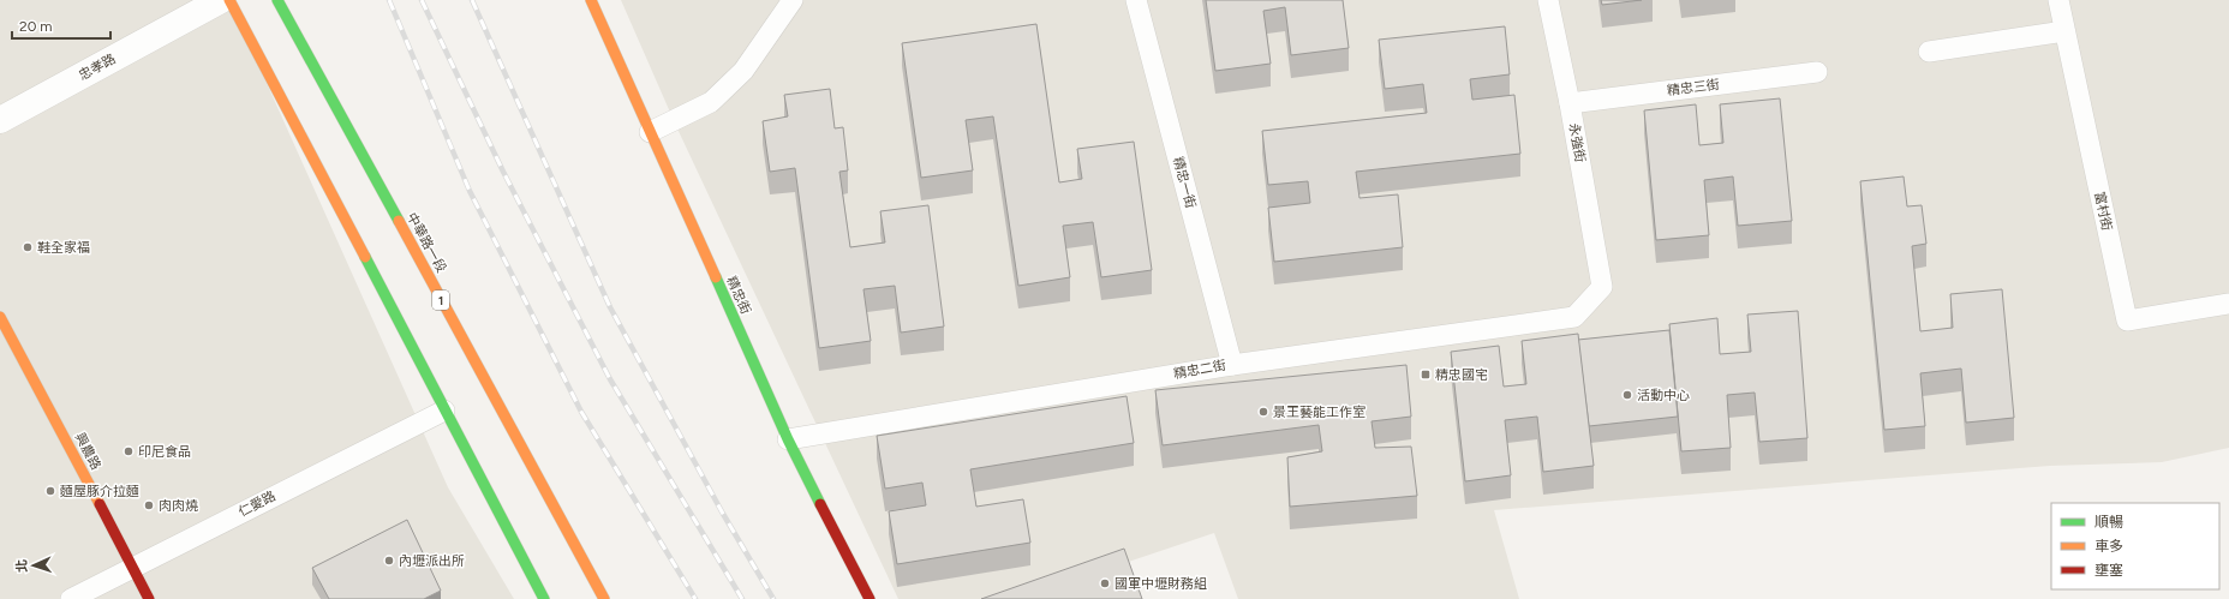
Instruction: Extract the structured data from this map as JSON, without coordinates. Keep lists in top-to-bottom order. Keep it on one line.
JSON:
{"streets":{"main road":["中華路一段","精忠街","1","興農路"],"street":["忠孝路"],"lane":["精忠三街","永強街","精忠一街","富村街","精忠二街","仁愛路"]},"crossings":[["精忠三街","永強街"],["永強街","精忠二街"],["精忠一街","精忠二街"],["精忠街","精忠二街"],["興農路","仁愛路"]],"places":{"other":["鞋全家福","活動中心","景王藝能工作室","印尼食品","麵屋豚介拉麵","肉肉燒","內壢派出所","國軍中壢財務組"],"transit":["精忠國宅"]},"legend":["順暢","車多","壅塞"],"scale_bar":"20 m","north":"left"}
